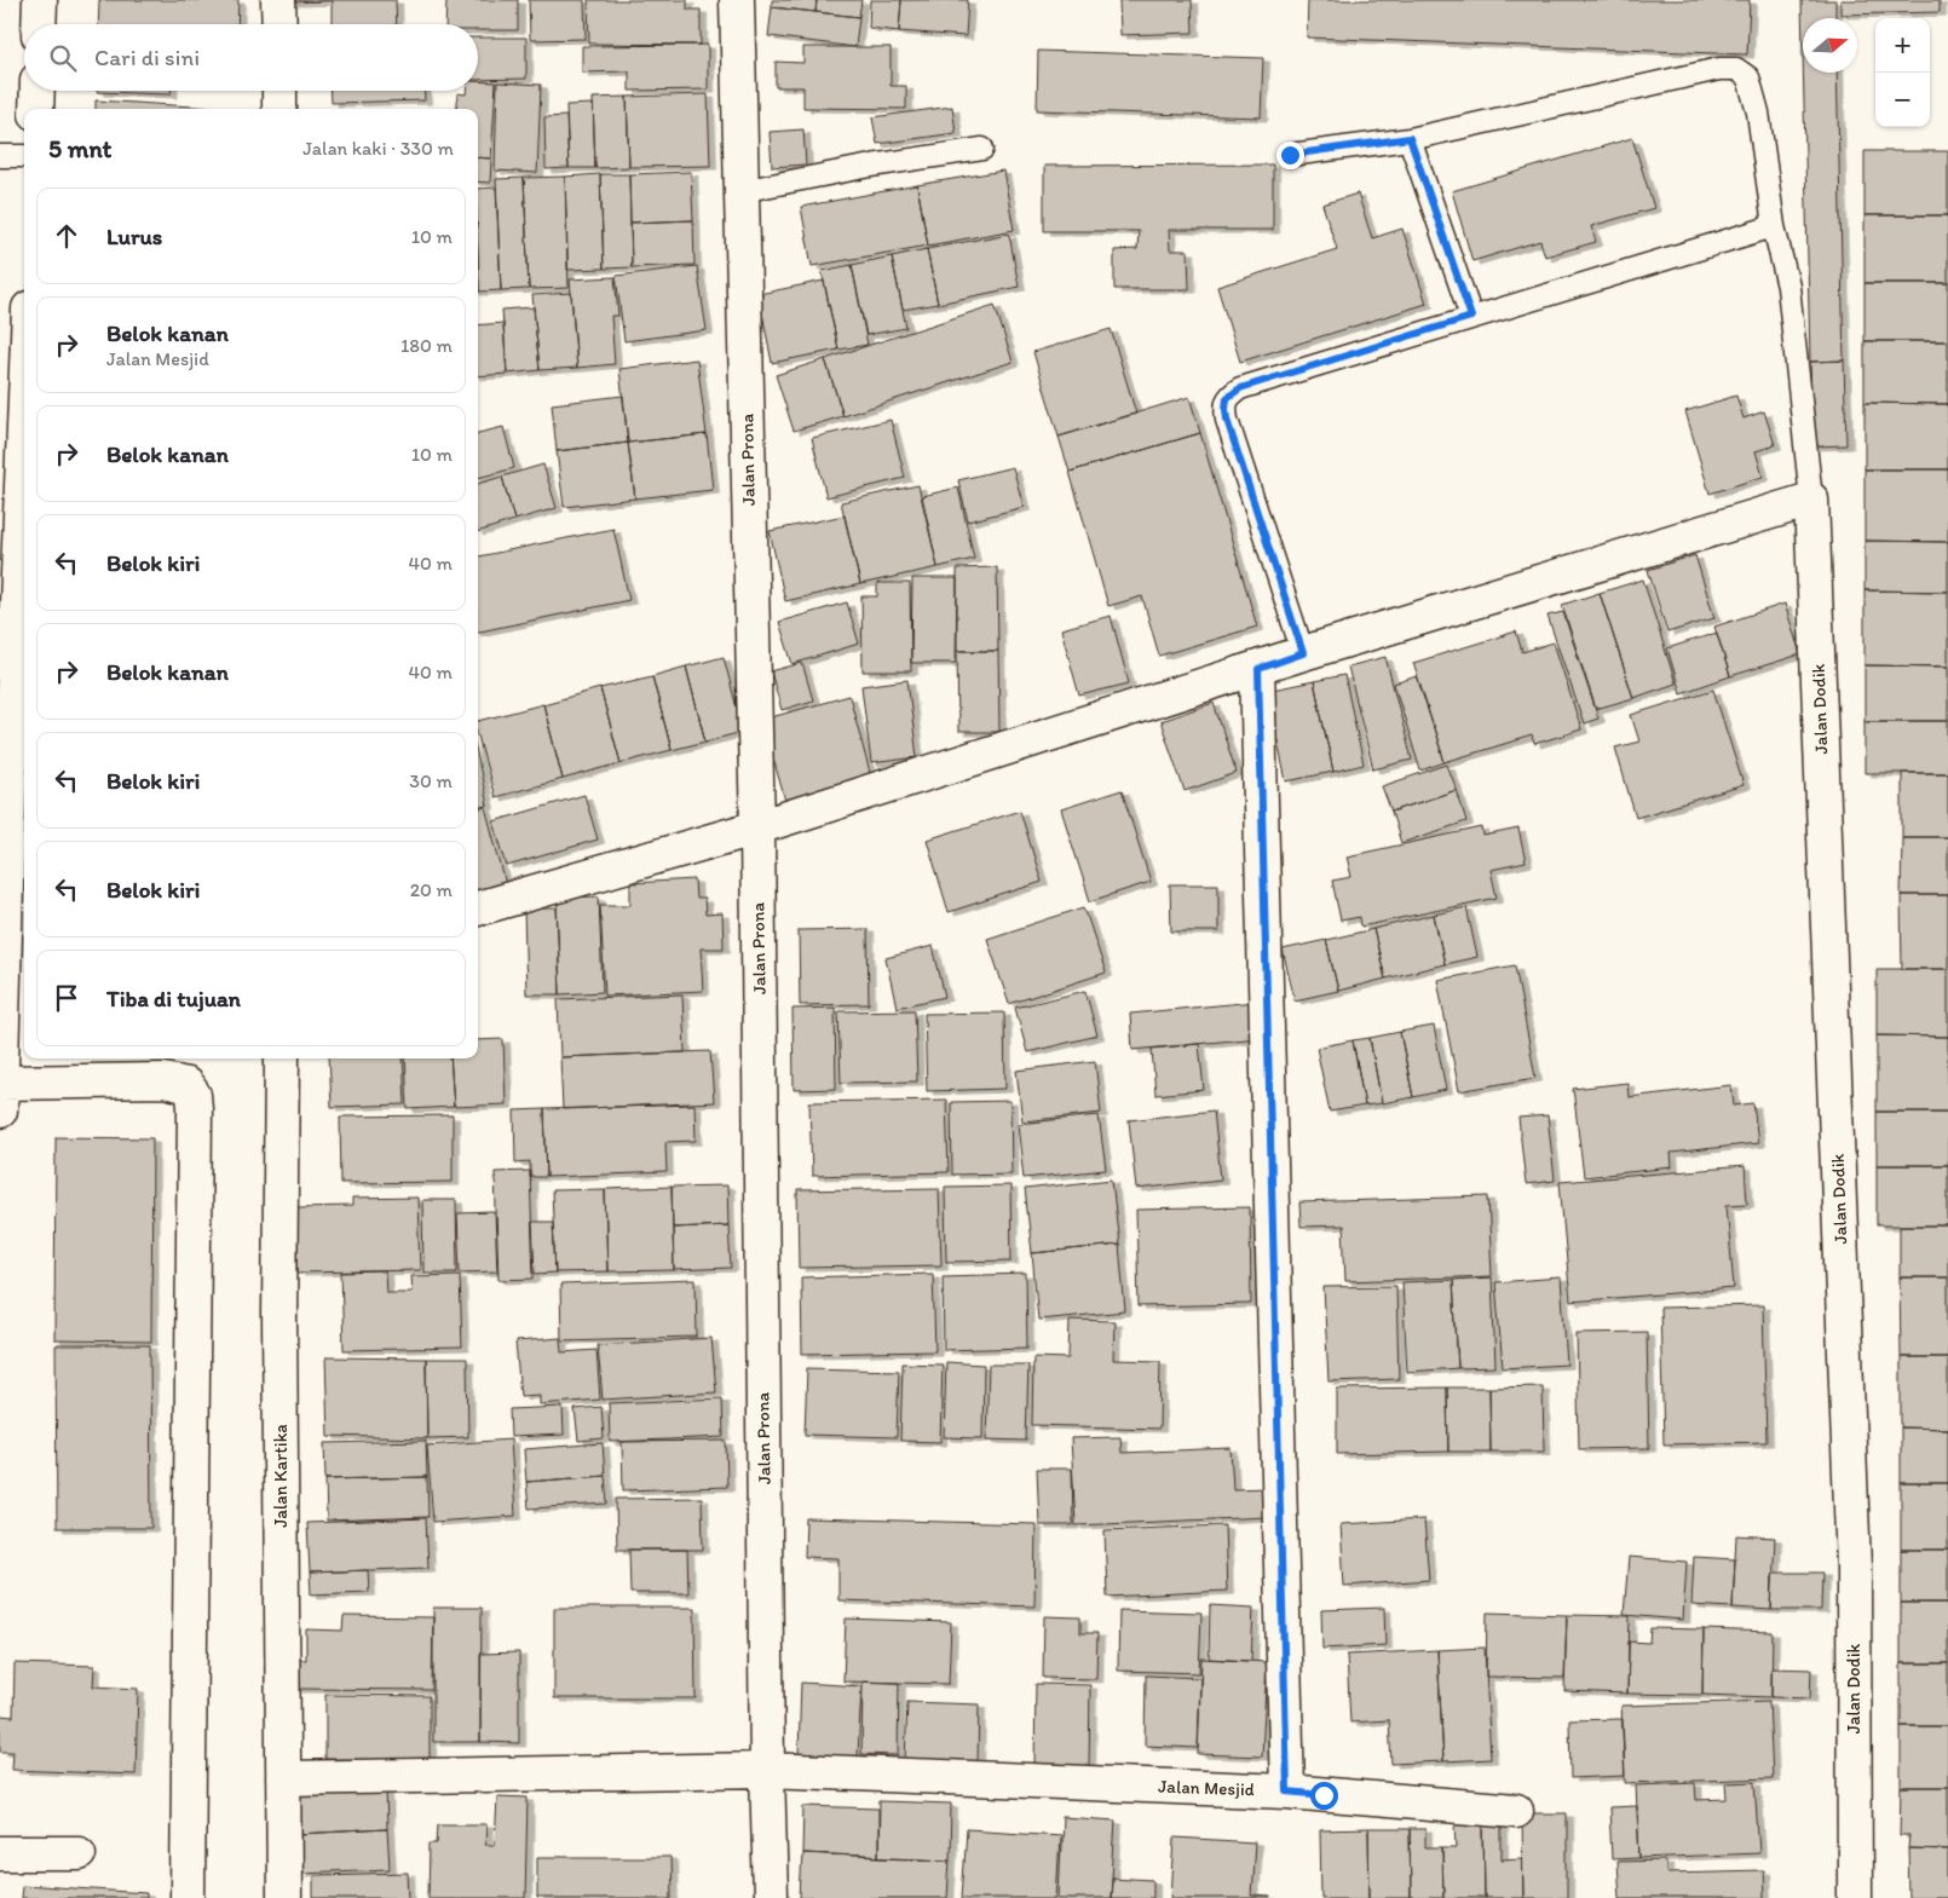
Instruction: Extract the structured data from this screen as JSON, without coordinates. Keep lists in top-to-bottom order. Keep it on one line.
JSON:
{"streets":{"street":["Jalan Prona","Jalan Dodik","Jalan Kartika","Jalan Mesjid"]},"crossings":[["Jalan Prona","Jalan Mesjid"],["Jalan Kartika","Jalan Mesjid"]],"north":"right","page":{"map_buttons":["+","−"],"search":"Cari di sini","heading":["5 mnt","Jalan kaki · 330 m"],"list":[["Lurus","10 m"],["Belok kanan","Jalan Mesjid","180 m"],["Belok kanan","10 m"],["Belok kiri","40 m"],["Belok kanan","40 m"],["Belok kiri","30 m"],["Belok kiri","20 m"],"Tiba di tujuan"]}}
